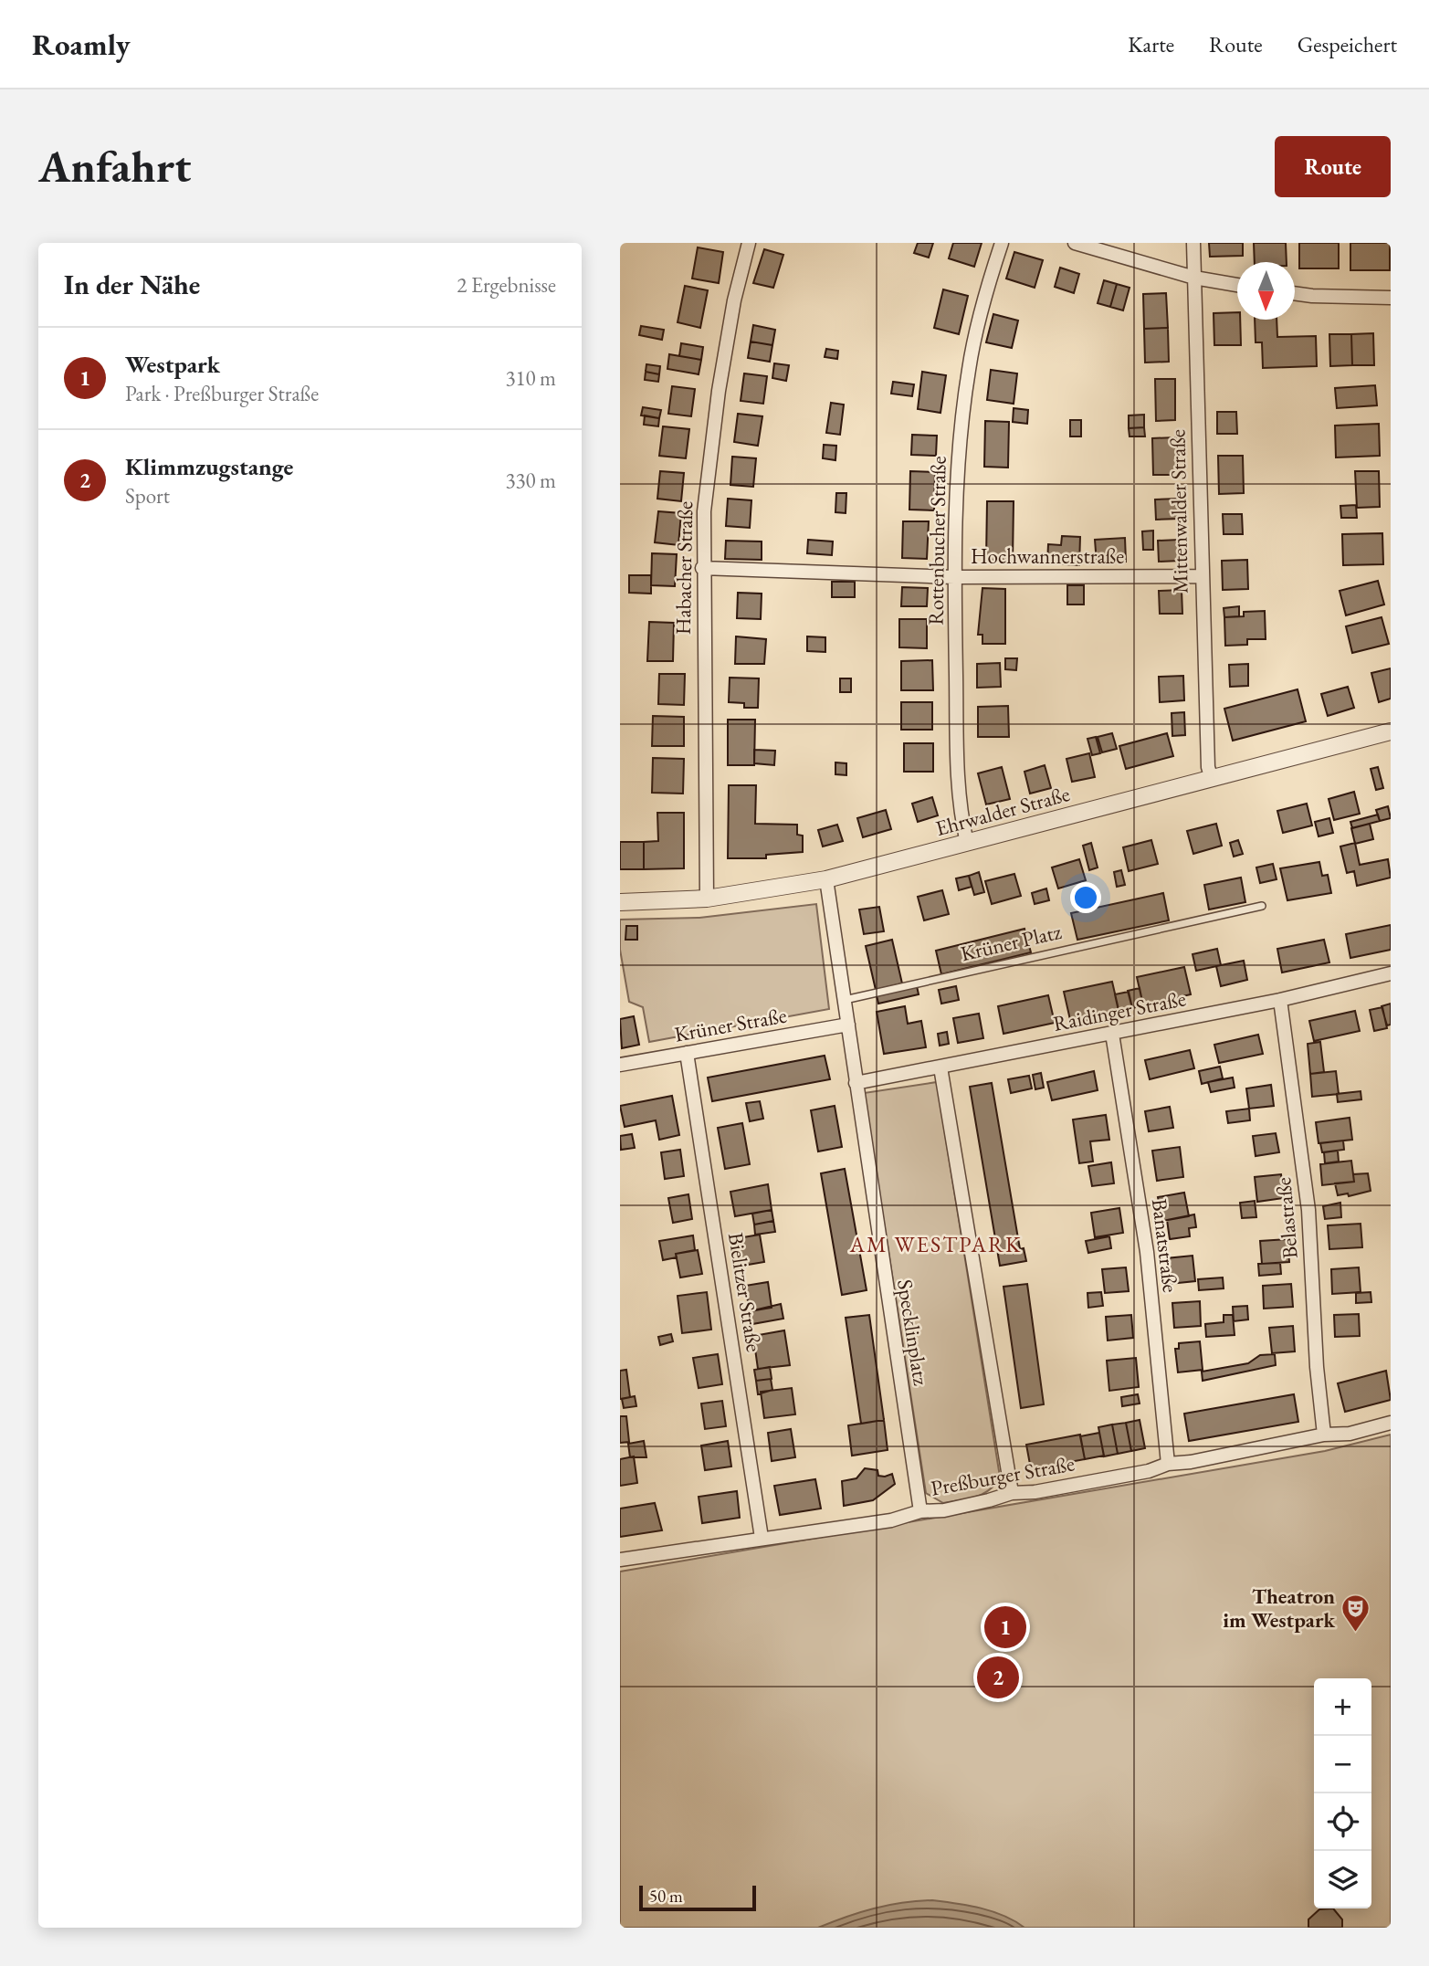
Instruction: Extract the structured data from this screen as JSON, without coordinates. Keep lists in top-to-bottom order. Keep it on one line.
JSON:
{"streets":{"street":["Mittenwalder Straße","Rottenbucher Straße","Hochwannerstraße","Habacher Straße","Ehrwalder Straße","Raidinger Straße","Krüner Straße","Belastraße","Banatstraße","Bielitzer Straße","Specklinplatz","Preßburger Straße"],"lane":["Krüner Platz"]},"crossings":[["Mittenwalder Straße","Hochwannerstraße"],["Mittenwalder Straße","Ehrwalder Straße"],["Rottenbucher Straße","Hochwannerstraße"],["Rottenbucher Straße","Ehrwalder Straße"],["Hochwannerstraße","Habacher Straße"],["Habacher Straße","Ehrwalder Straße"],["Raidinger Straße","Belastraße"],["Raidinger Straße","Banatstraße"],["Raidinger Straße","Specklinplatz"],["Krüner Straße","Bielitzer Straße"],["Belastraße","Preßburger Straße"],["Banatstraße","Preßburger Straße"],["Bielitzer Straße","Preßburger Straße"],["Specklinplatz","Preßburger Straße"]],"districts":["AM WESTPARK"],"places":{"theatre":["Theatron im Westpark"]},"scale_bar":"50 m","north":"bottom","page":{"header":"Roamly","nav":["Karte","Route","Gespeichert"],"buttons":"Route","title":"Anfahrt","heading":["In der Nähe","2 Ergebnisse"],"list":[{"mark":"1","name":"Westpark","note":"Park · Preßburger Straße","value":"310 m"},{"mark":"2","name":"Klimmzugstange","note":"Sport","value":"330 m"}],"pins":["1","2"],"map_buttons":["+","−"],"scale":"50 m"}}
